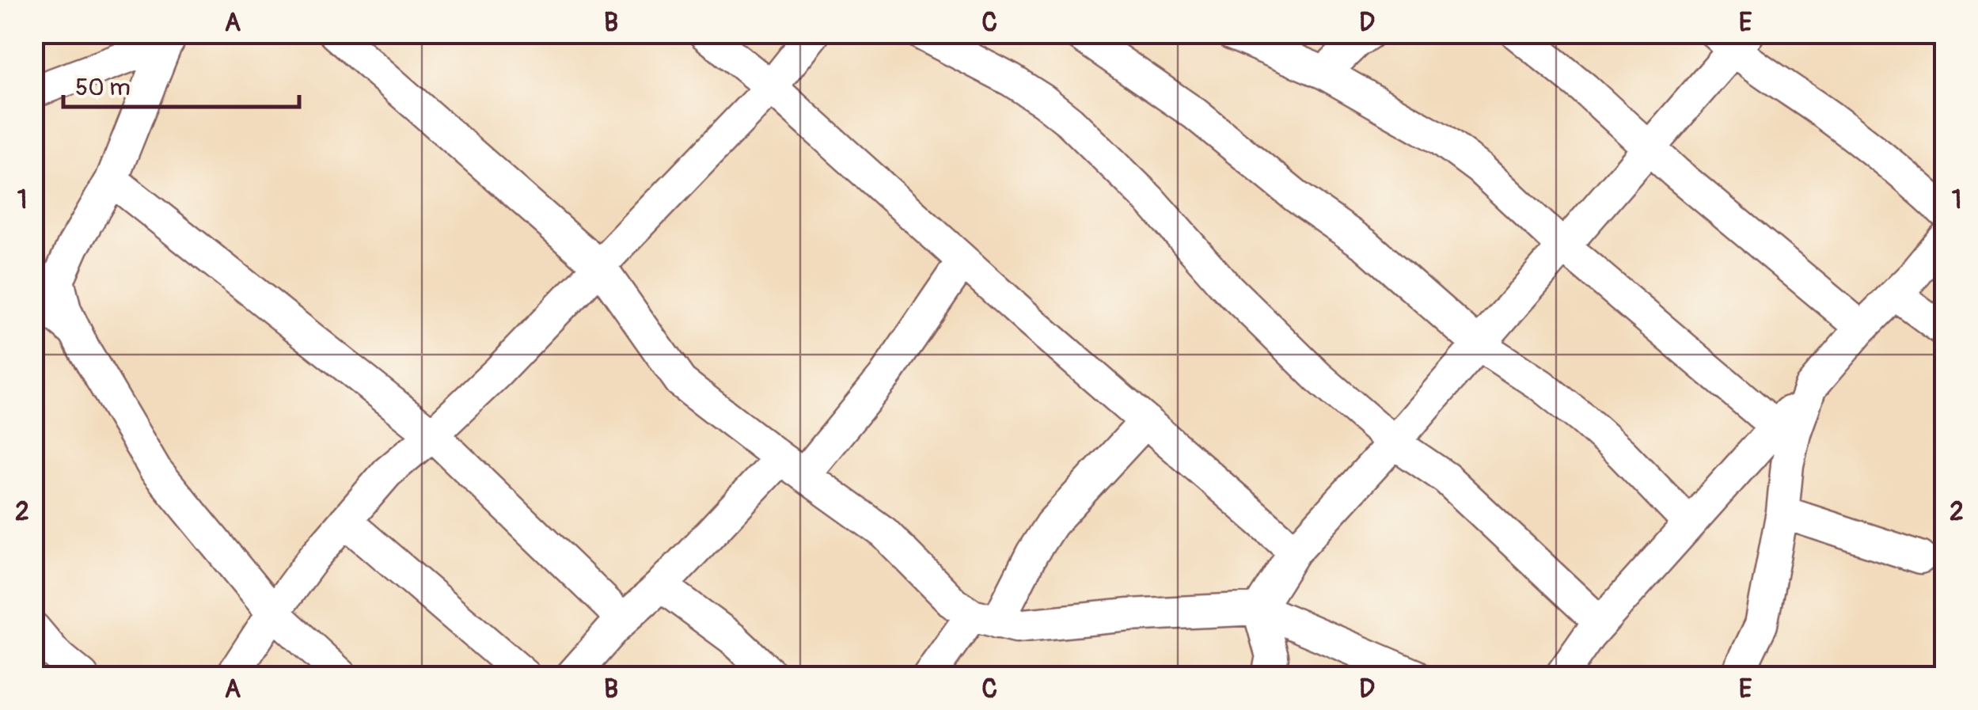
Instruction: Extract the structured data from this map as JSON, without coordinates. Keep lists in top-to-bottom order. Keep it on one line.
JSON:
{"scale_bar":"50 m","grid":{"columns":["A","B","C","D","E"],"rows":["1","2"]}}
